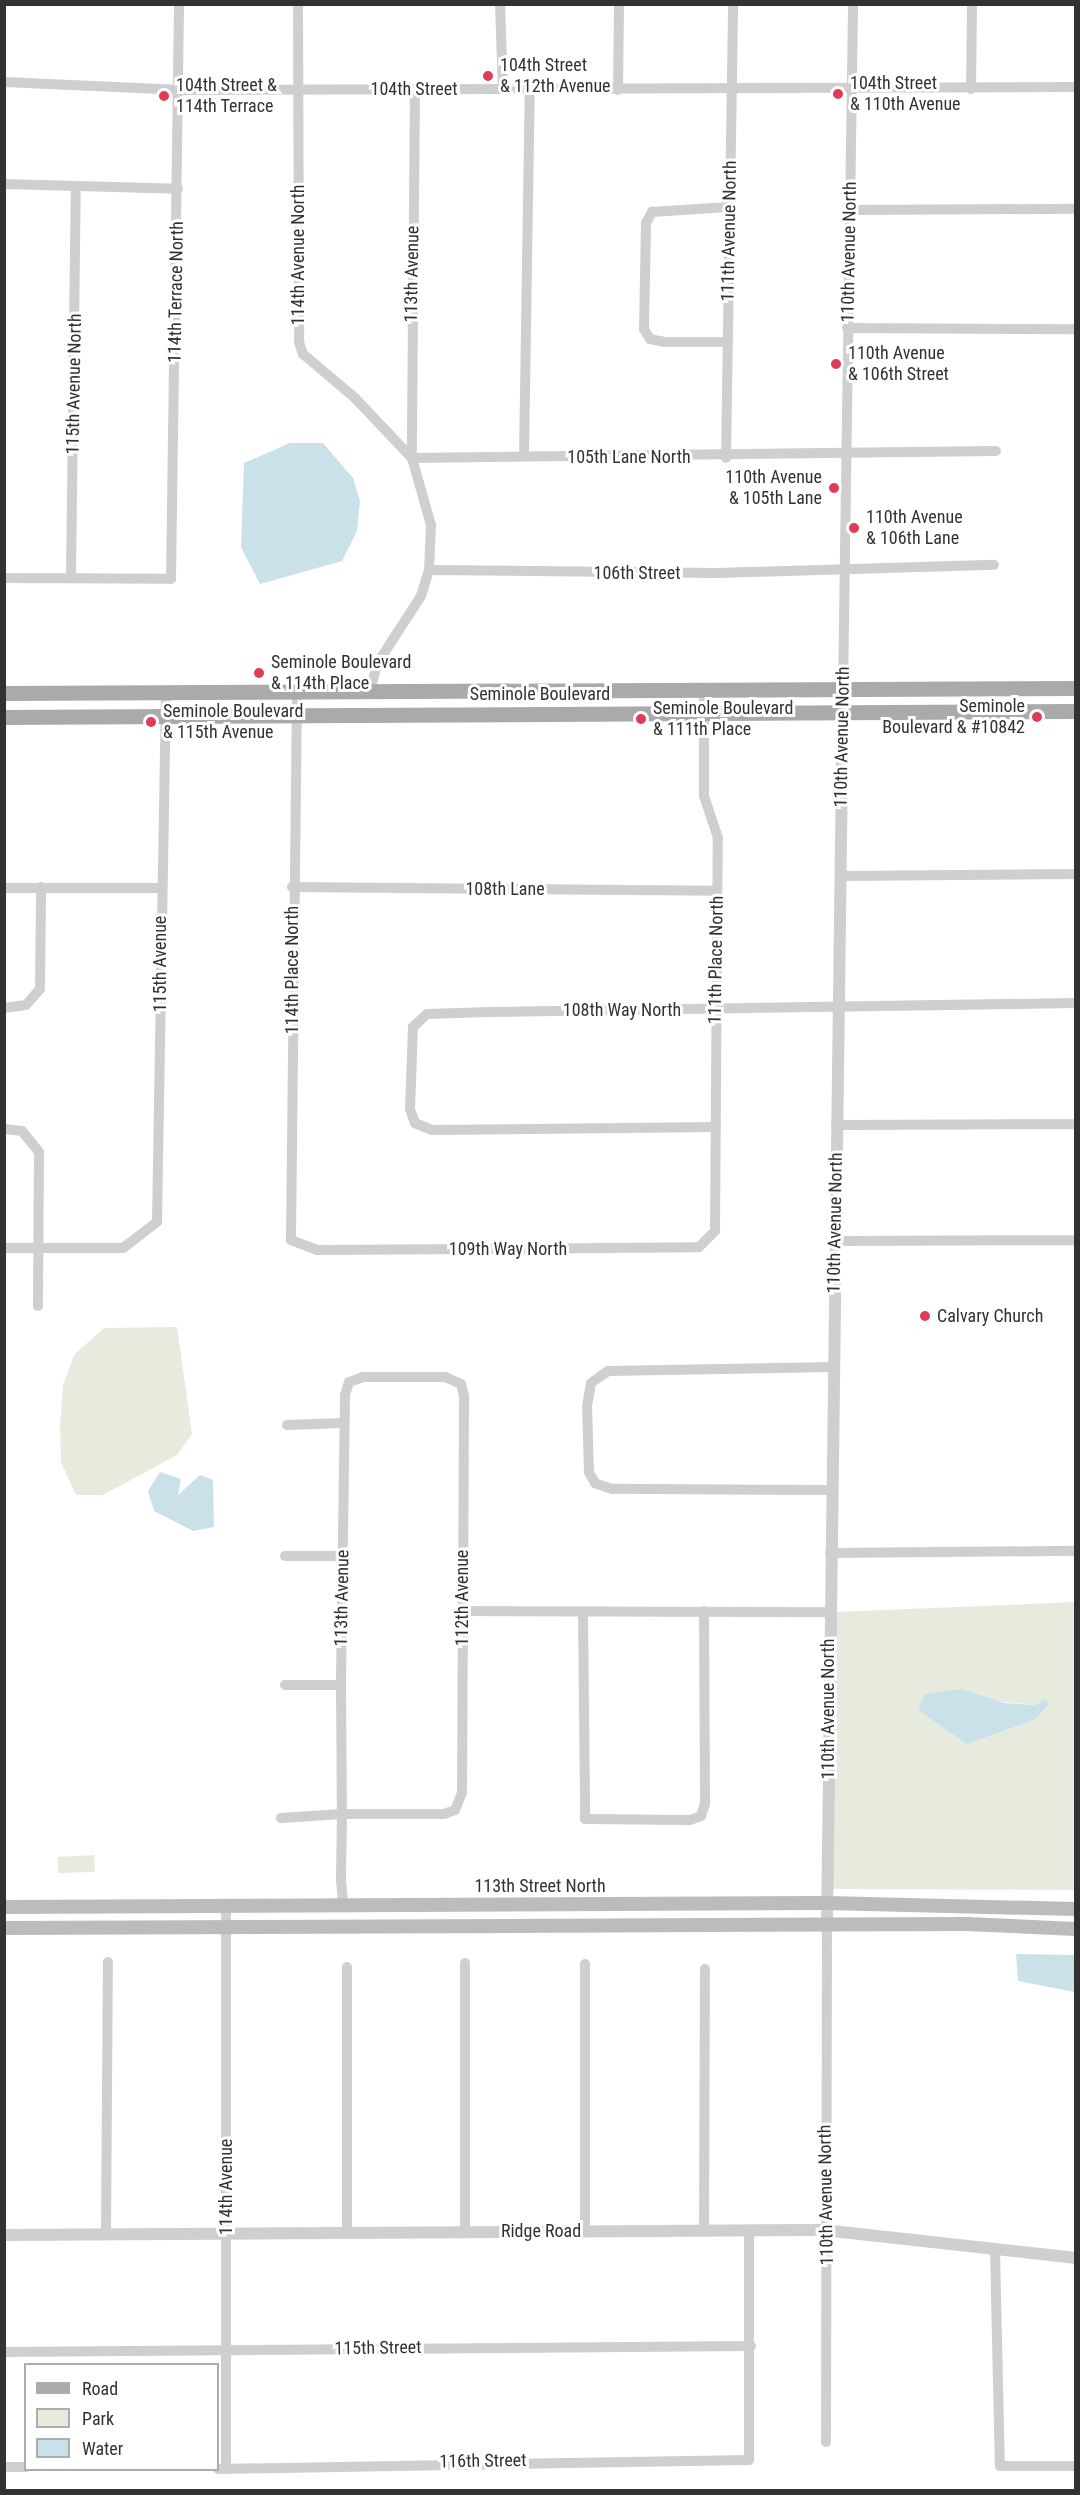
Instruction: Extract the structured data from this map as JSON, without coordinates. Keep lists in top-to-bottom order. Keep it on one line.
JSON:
{"streets":{"main road":["Seminole Boulevard","113th Street North"],"street":["104th Street","111th Avenue North","110th Avenue North","114th Avenue North","113th Avenue","114th Terrace North","115th Avenue North","105th Lane North","106th Street","108th Lane","111th Place North","115th Avenue","114th Place North","108th Way North","109th Way North","112th Avenue","114th Avenue","Ridge Road","115th Street","116th Street"]},"crossings":[["104th Street","111th Avenue North"],["104th Street","110th Avenue North"],["104th Street","114th Avenue North"],["104th Street","113th Avenue"],["104th Street","114th Terrace North"],["111th Avenue North","105th Lane North"],["110th Avenue North","105th Lane North"],["110th Avenue North","106th Street"],["110th Avenue North","Seminole Boulevard"],["110th Avenue North","108th Way North"],["110th Avenue North","113th Street North"],["110th Avenue North","Ridge Road"],["114th Avenue North","113th Avenue"],["114th Avenue North","105th Lane North"],["114th Avenue North","106th Street"],["114th Avenue North","Seminole Boulevard"],["113th Avenue","105th Lane North"],["113th Avenue","112th Avenue"],["113th Avenue","113th Street North"],["114th Terrace North","115th Avenue North"],["Seminole Boulevard","111th Place North"],["Seminole Boulevard","115th Avenue"],["Seminole Boulevard","114th Place North"],["108th Lane","111th Place North"],["108th Lane","114th Place North"],["111th Place North","108th Way North"],["111th Place North","109th Way North"],["114th Place North","109th Way North"],["113th Street North","114th Avenue"],["114th Avenue","Ridge Road"],["114th Avenue","115th Street"],["114th Avenue","116th Street"],["115th Street","116th Street"]],"places":["104th Street & 112th Avenue","104th Street & 110th Avenue","104th Street & 114th Terrace","110th Avenue & 106th Street","110th Avenue & 105th Lane","110th Avenue & 106th Lane","Seminole Boulevard & 114th Place","Seminole Boulevard & #10842","Seminole Boulevard & 111th Place","Seminole Boulevard & 115th Avenue","Calvary Church"],"legend":["Road","Park","Water"]}
